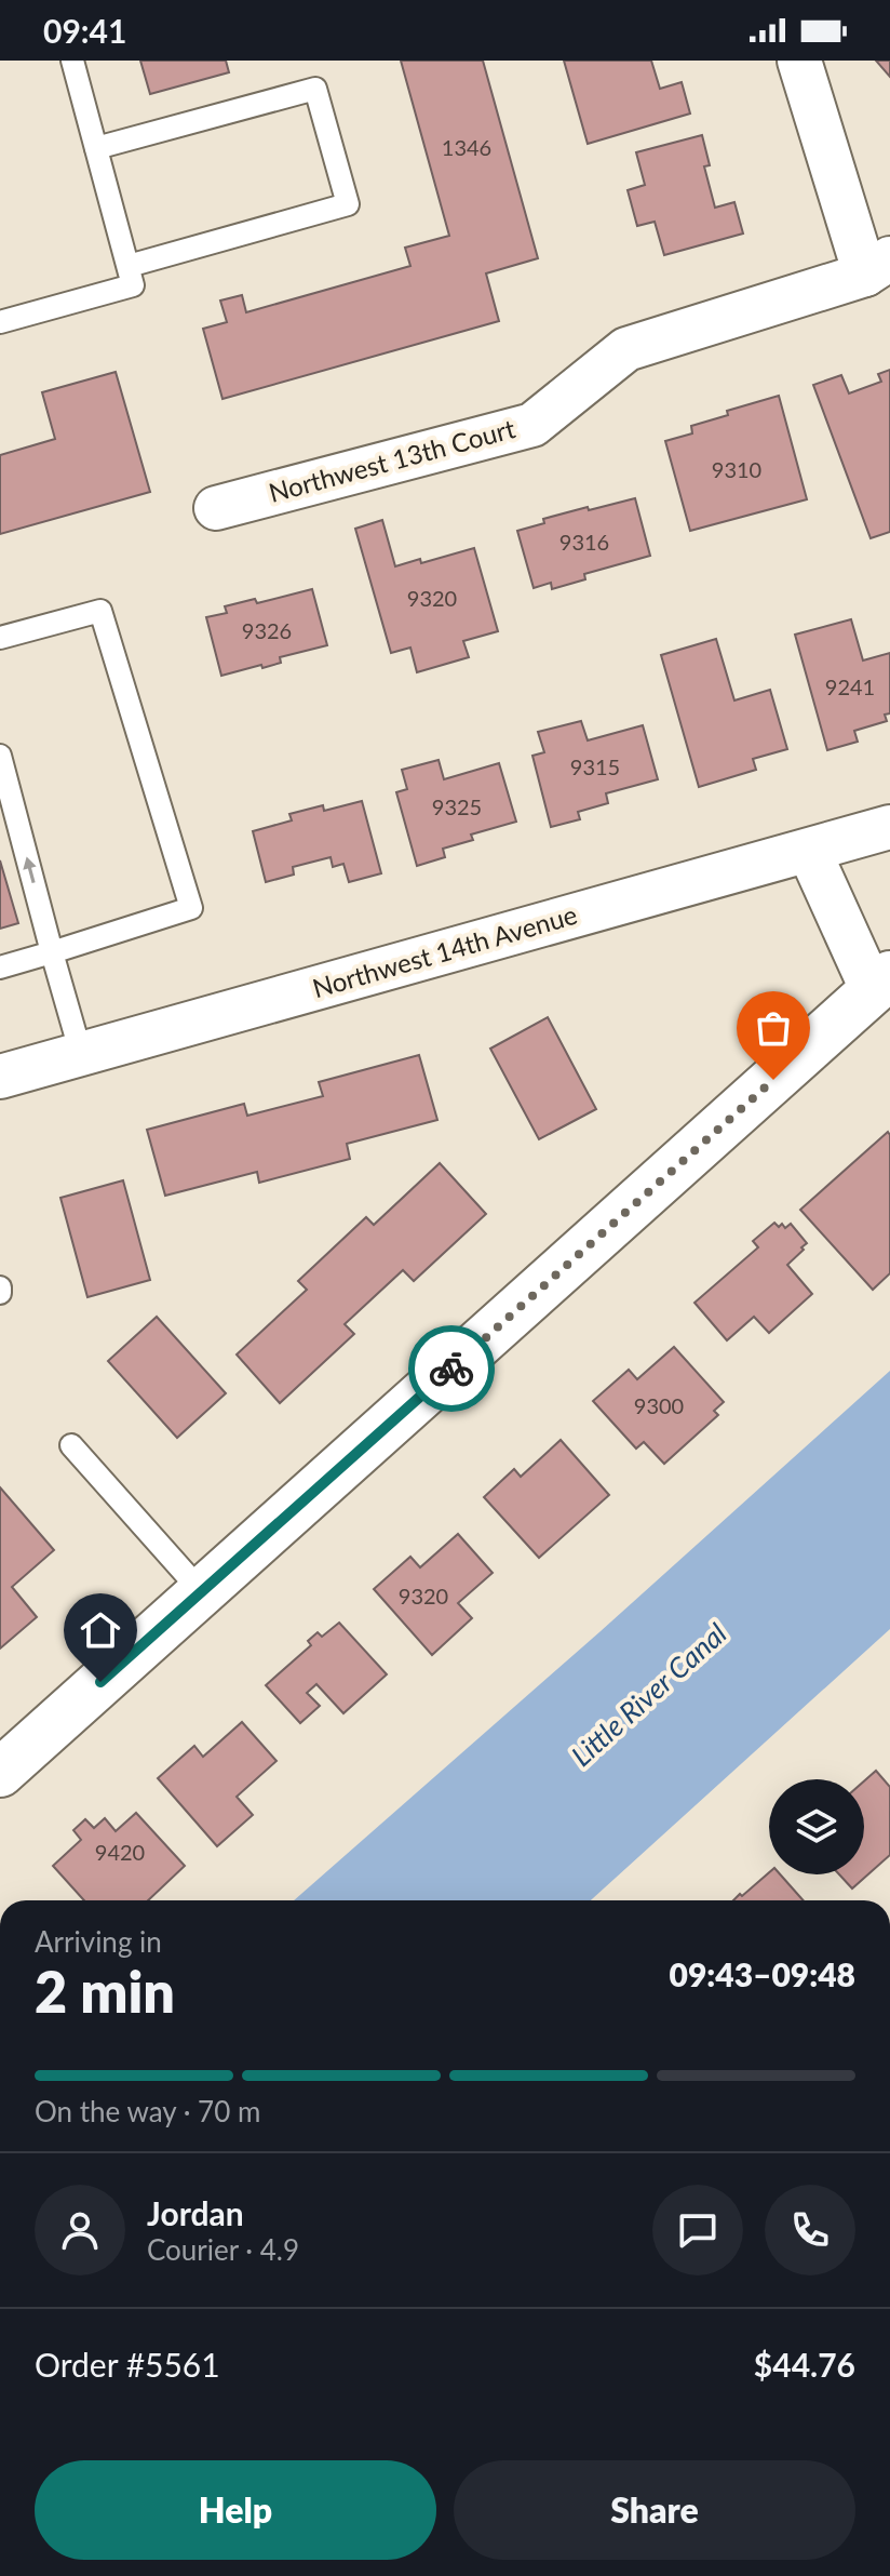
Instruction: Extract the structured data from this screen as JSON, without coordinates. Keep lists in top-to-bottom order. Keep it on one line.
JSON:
{"streets":{"street":["Northwest 13th Court","Northwest 14th Avenue"]},"water":["Little River Canal"],"house_numbers":["1346","9310","9316","9320","9326","9241","9315","9325","9300","9320","9420"],"page":{"status":"09:41","heading":["2 min","Arriving in","09:43–09:48"],"panel":["Jordan","Courier · 4.9","Order #5561","$44.76"],"bar":"On the way · 70 m","buttons":["Help","Share"]}}
